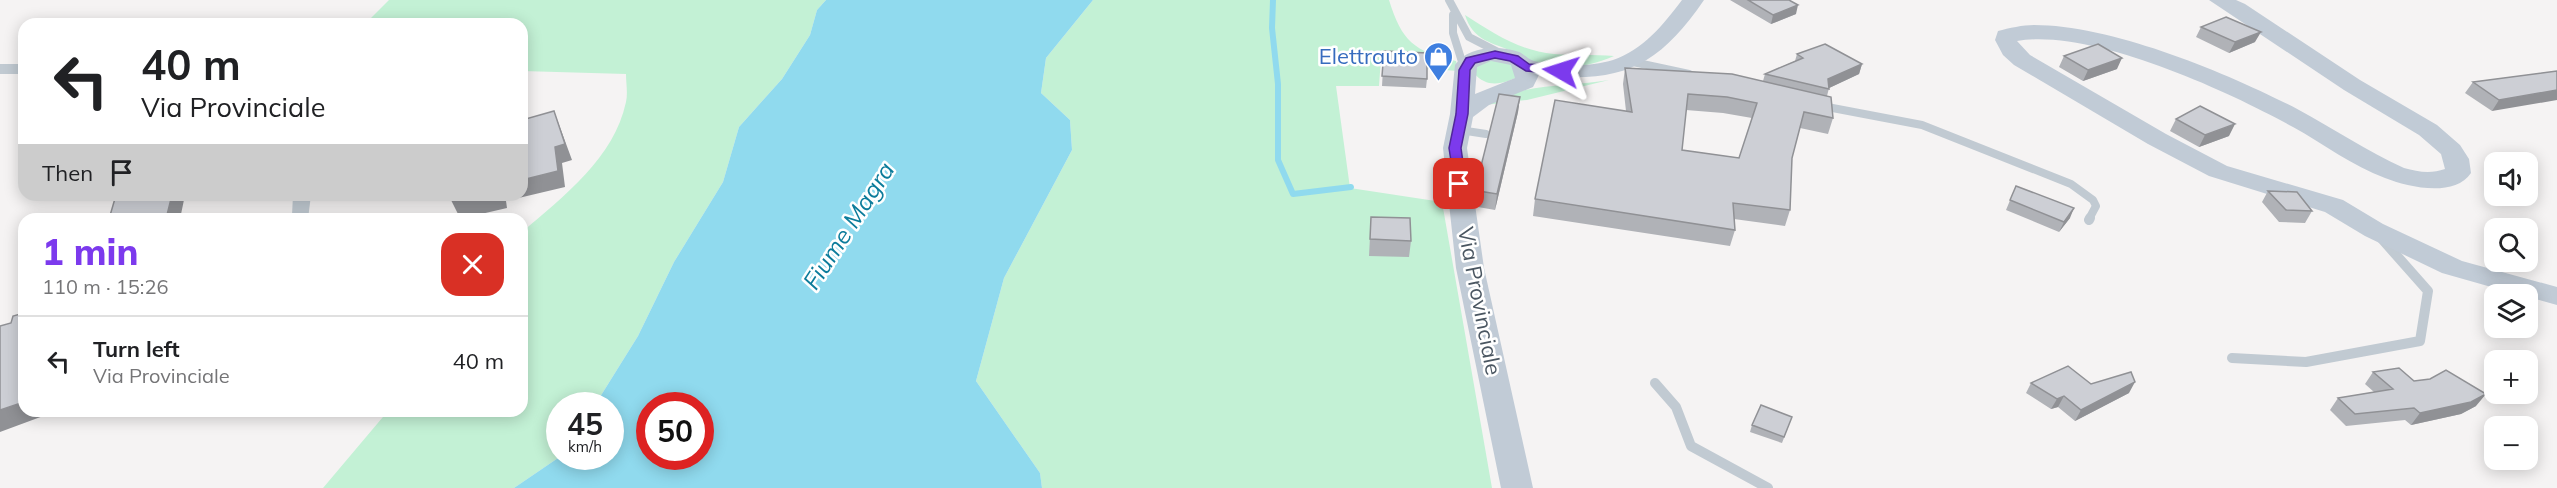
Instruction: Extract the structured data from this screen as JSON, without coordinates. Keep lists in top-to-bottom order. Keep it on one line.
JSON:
{"streets":{"street":["Via Provinciale"]},"water":["Fiume Magra"],"places":{"shop":["Elettrauto"]},"page":{"turn":["40 m","Via Provinciale"],"then":"Then","map_buttons":["+","−"],"heading":["1 min","110 m · 15:26"],"list":[{"name":"Turn left","note":"Via Provinciale","value":"40 m"}],"speed":"45 km/h","limit":"50"}}
